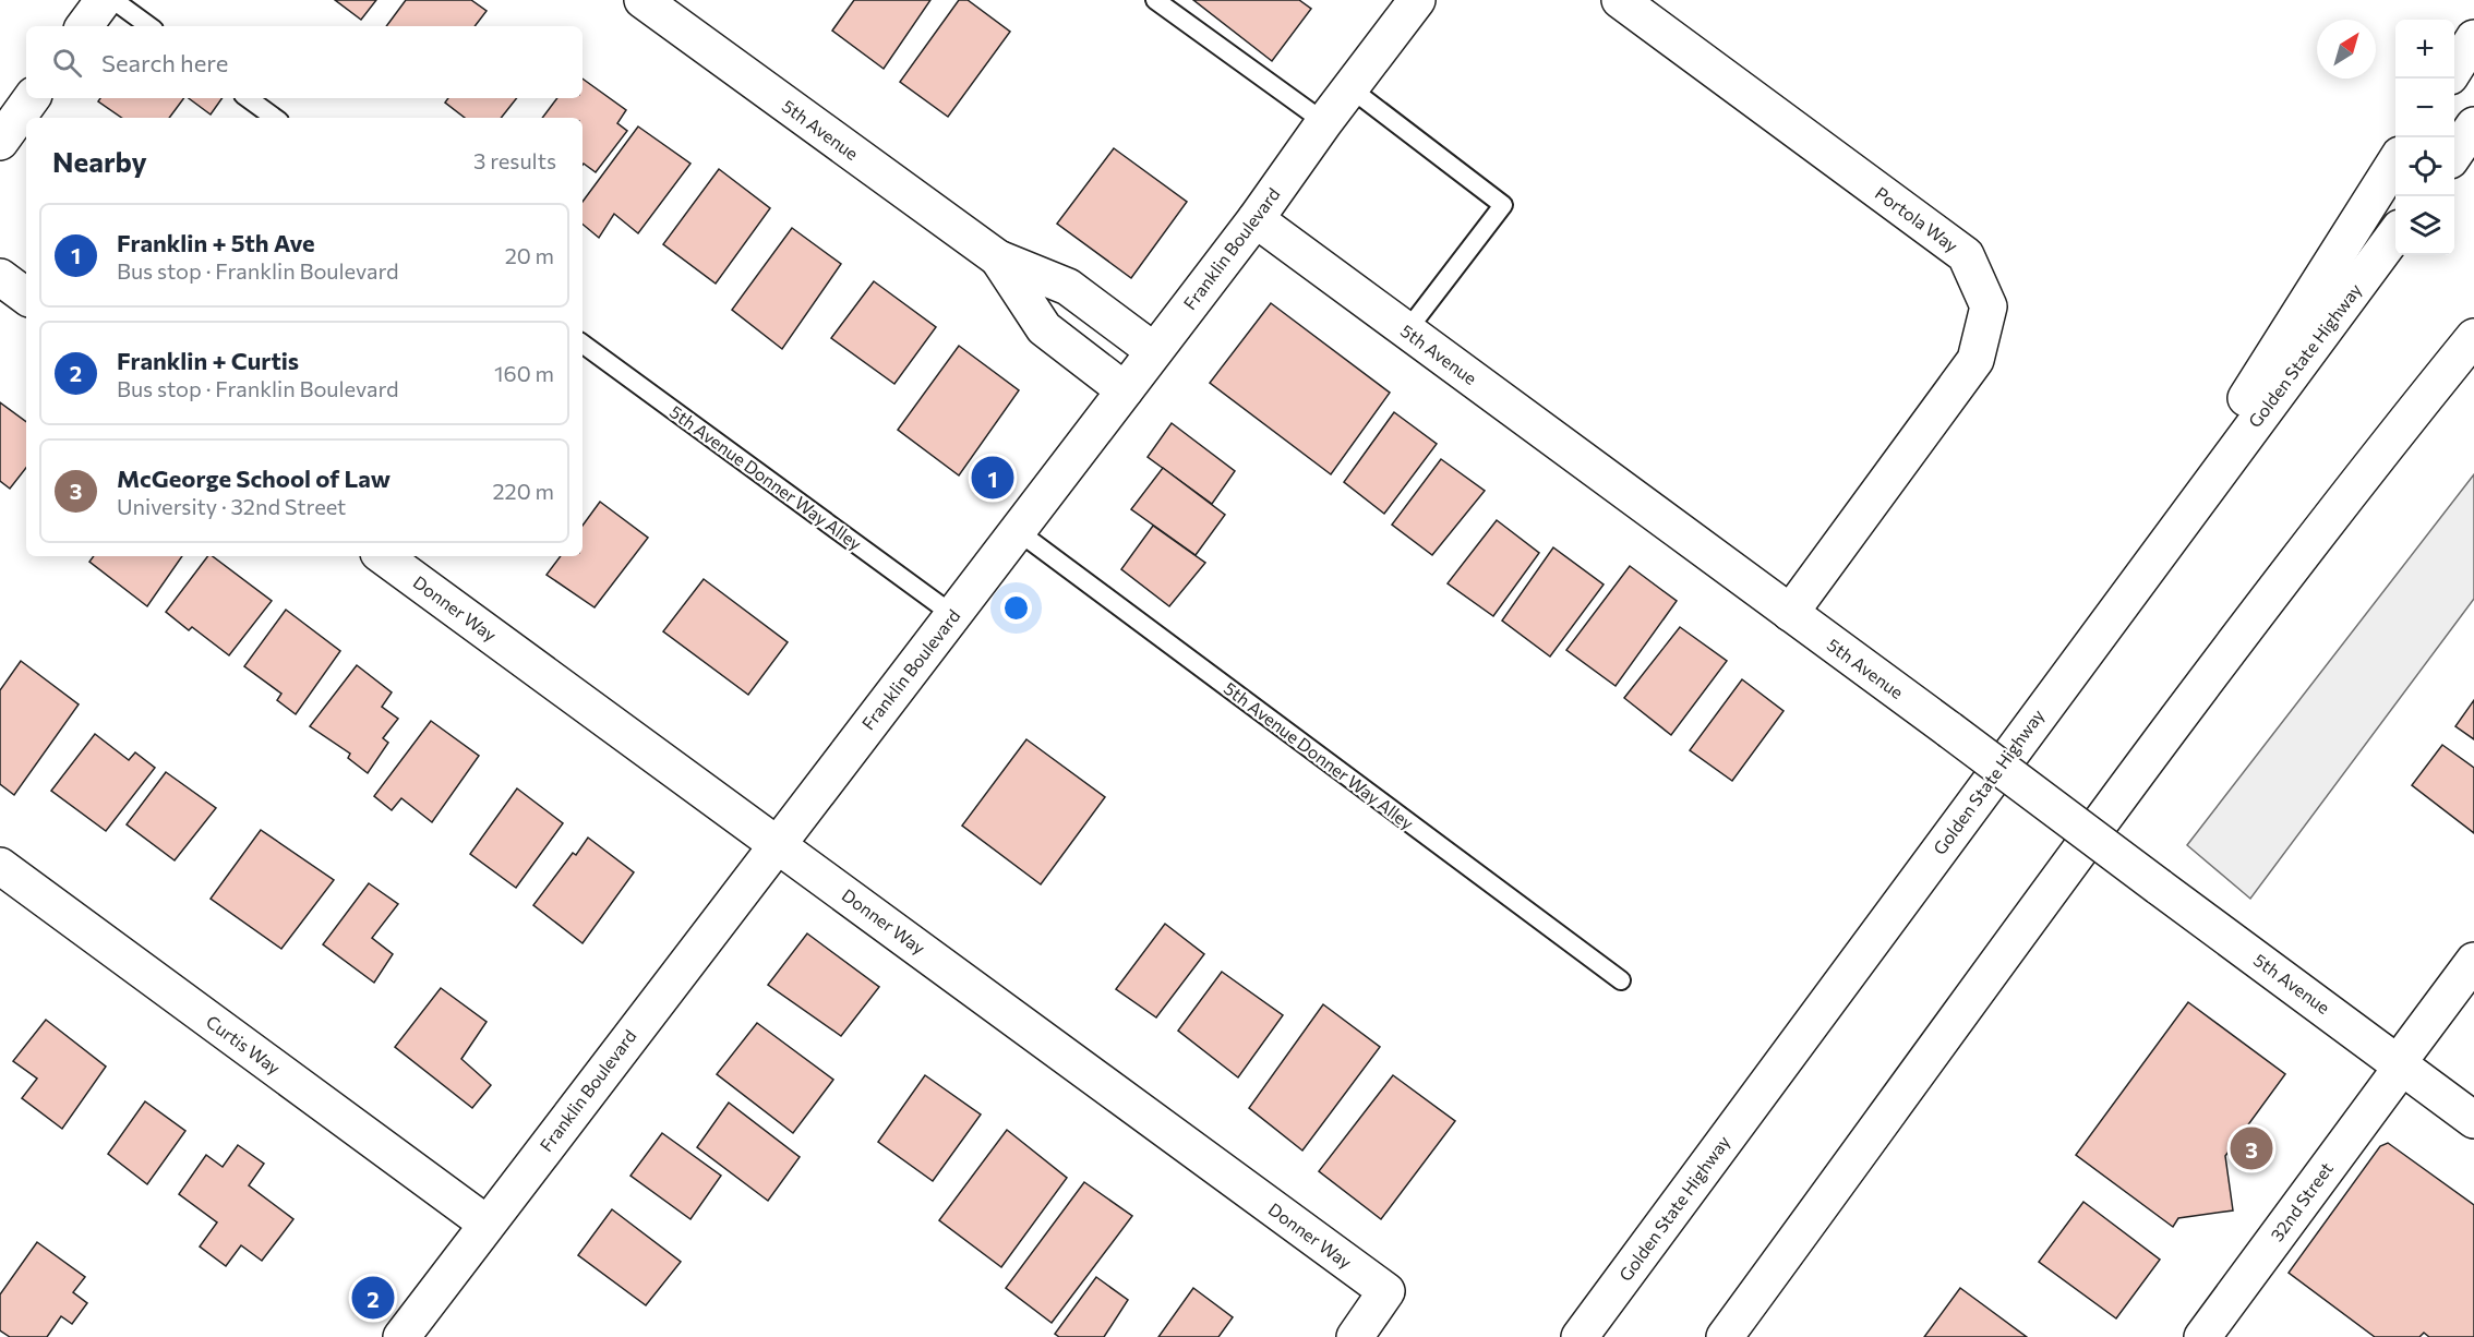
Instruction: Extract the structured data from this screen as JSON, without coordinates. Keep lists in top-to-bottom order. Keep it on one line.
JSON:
{"streets":{"main road":["5th Avenue","Portola Way","Franklin Boulevard","Golden State Highway","Donner Way","Curtis Way","32nd Street"],"lane":["5th Avenue Donner Way Alley"]},"crossings":[["5th Avenue","Portola Way"],["5th Avenue","Franklin Boulevard"],["5th Avenue","32nd Street"],["Franklin Boulevard","5th Avenue Donner Way Alley"],["Franklin Boulevard","Donner Way"],["Franklin Boulevard","Curtis Way"]],"north":"top right","page":{"map_buttons":["+","−"],"search":"Search here","heading":["Nearby","3 results"],"list":[{"mark":"1","name":"Franklin + 5th Ave","note":"Bus stop · Franklin Boulevard","value":"20 m"},{"mark":"2","name":"Franklin + Curtis","note":"Bus stop · Franklin Boulevard","value":"160 m"},{"mark":"3","name":"McGeorge School of Law","note":"University · 32nd Street","value":"220 m"}],"pins":["1","3","2"]}}
